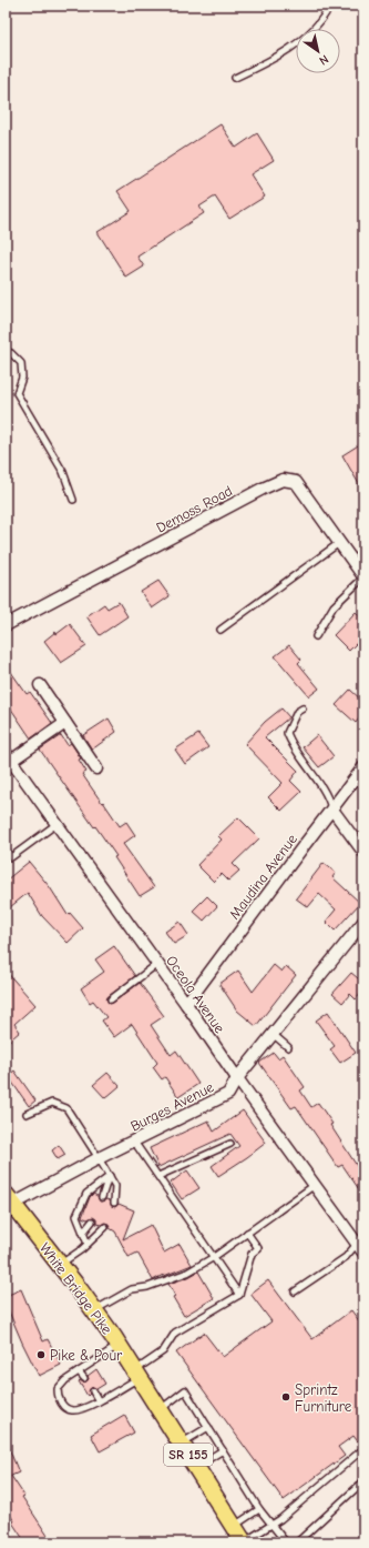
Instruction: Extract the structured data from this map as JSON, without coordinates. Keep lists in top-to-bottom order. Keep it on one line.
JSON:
{"streets":{"main road":["White Bridge Pike","SR 155"],"street":["Demoss Road","Maudina Avenue","Oceola Avenue","Burges Avenue"]},"crossings":[["Maudina Avenue","Oceola Avenue"],["Oceola Avenue","Burges Avenue"],["Burges Avenue","White Bridge Pike"]],"places":["Pike & Pour","Sprintz Furniture"],"north":"bottom right"}
